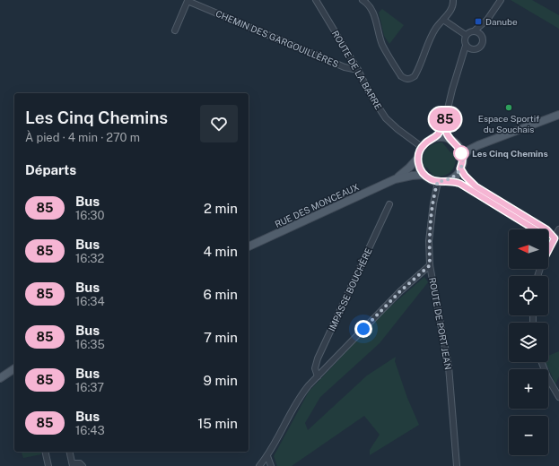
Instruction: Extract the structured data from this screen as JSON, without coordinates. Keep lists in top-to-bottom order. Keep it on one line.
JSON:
{"streets":{"main road":["RUE DES MONCEAUX"],"street":["CHEMIN DES GARGOUILLÈRES","ROUTE DE LA BARRE","IMPASSE BOUCHÈRE","ROUTE DE PORT JEAN"]},"crossings":[["CHEMIN DES GARGOUILLÈRES","ROUTE DE LA BARRE"],["ROUTE DE LA BARRE","RUE DES MONCEAUX"],["ROUTE DE LA BARRE","ROUTE DE PORT JEAN"],["RUE DES MONCEAUX","ROUTE DE PORT JEAN"]],"places":{"transit":["Danube"],"other":["Espace Sportif du Souchais","Les Cinq Chemins"]},"lines":["bus line 85"],"north":"left","page":{"on_map":"85","heading":[["Les Cinq Chemins","À pied · 4 min · 270 m"],"Départs"],"list":[{"mark":"85","name":"Bus","note":"16:30","value":"2 min"},{"mark":"85","name":"Bus","note":"16:32","value":"4 min"},{"mark":"85","name":"Bus","note":"16:34","value":"6 min"},{"mark":"85","name":"Bus","note":"16:35","value":"7 min"},{"mark":"85","name":"Bus","note":"16:37","value":"9 min"},{"mark":"85","name":"Bus","note":"16:43","value":"15 min"}],"map_buttons":["+","−"]}}
